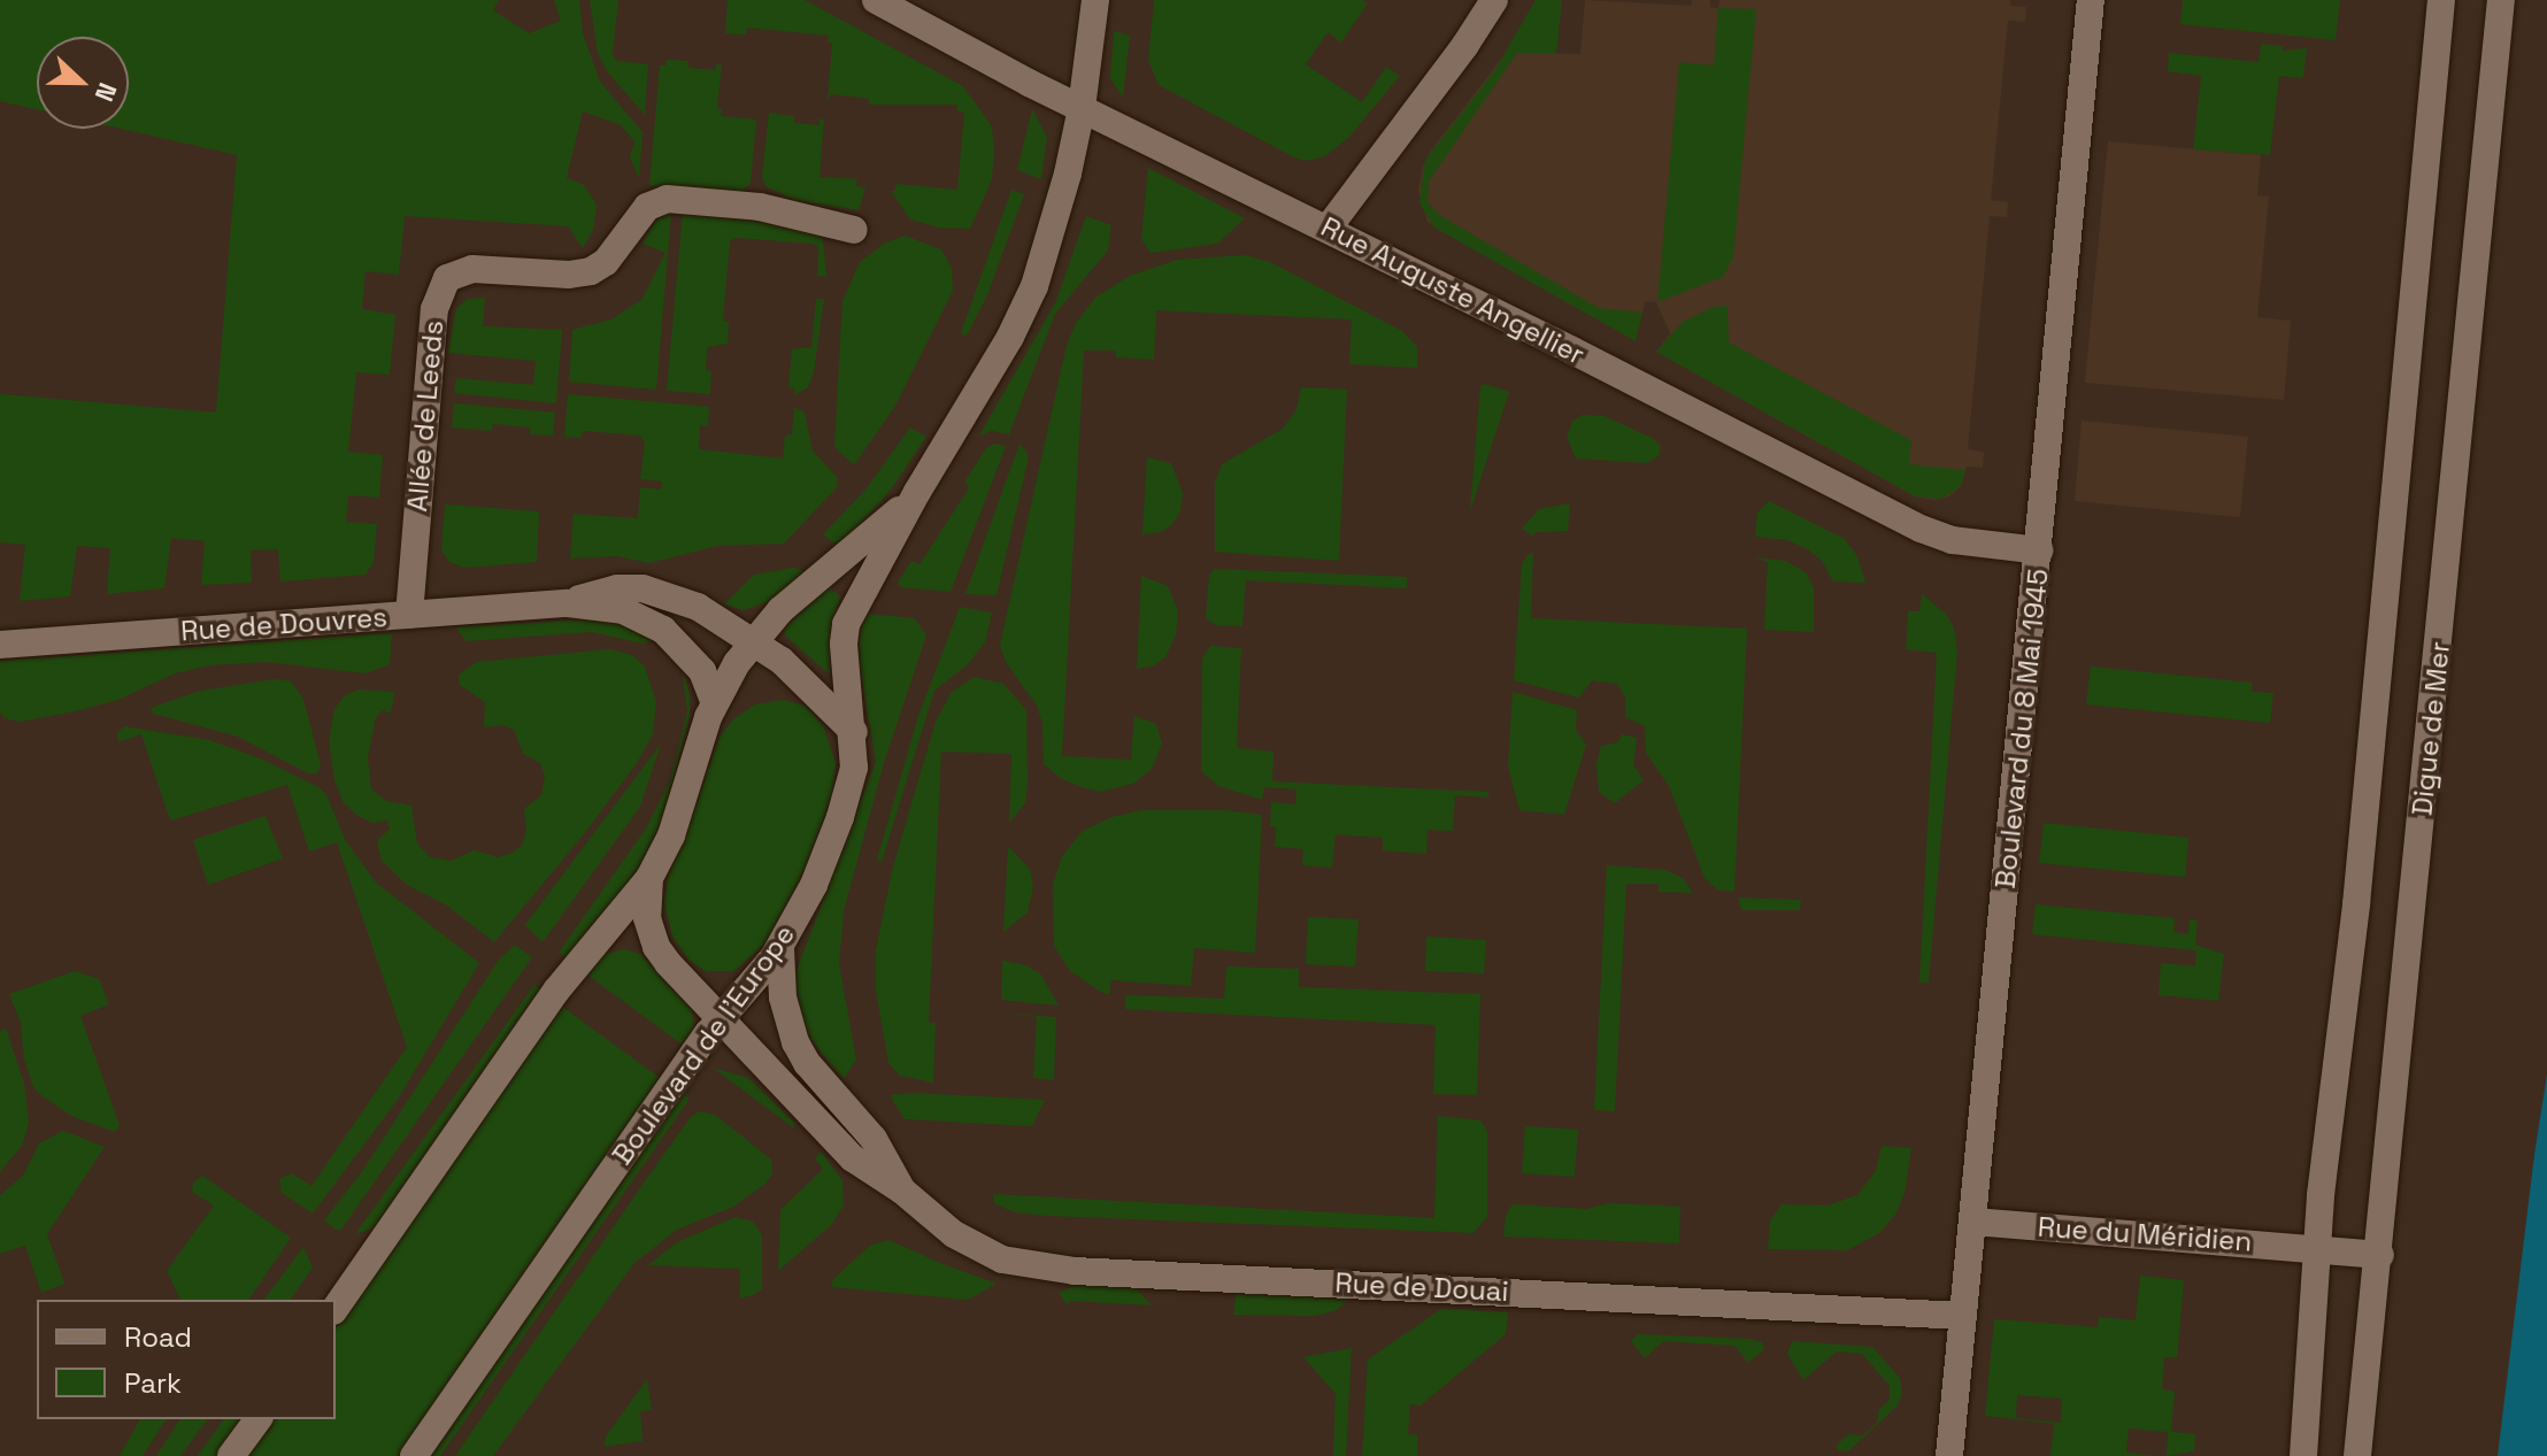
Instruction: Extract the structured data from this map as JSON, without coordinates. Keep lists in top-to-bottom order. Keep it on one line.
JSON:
{"streets":{"street":["Rue Auguste Angellier","Allée de Leeds","Rue de Douvres","Boulevard du 8 Mai 1945","Digue de Mer","Boulevard de l'Europe","Rue du Méridien","Rue de Douai"]},"crossings":[["Rue Auguste Angellier","Boulevard du 8 Mai 1945"],["Rue Auguste Angellier","Boulevard de l'Europe"],["Allée de Leeds","Rue de Douvres"],["Rue de Douvres","Boulevard de l'Europe"],["Boulevard du 8 Mai 1945","Rue du Méridien"],["Boulevard du 8 Mai 1945","Rue de Douai"],["Digue de Mer","Rue du Méridien"],["Boulevard de l'Europe","Rue de Douai"]],"legend":["Road","Park"],"north":"right"}
